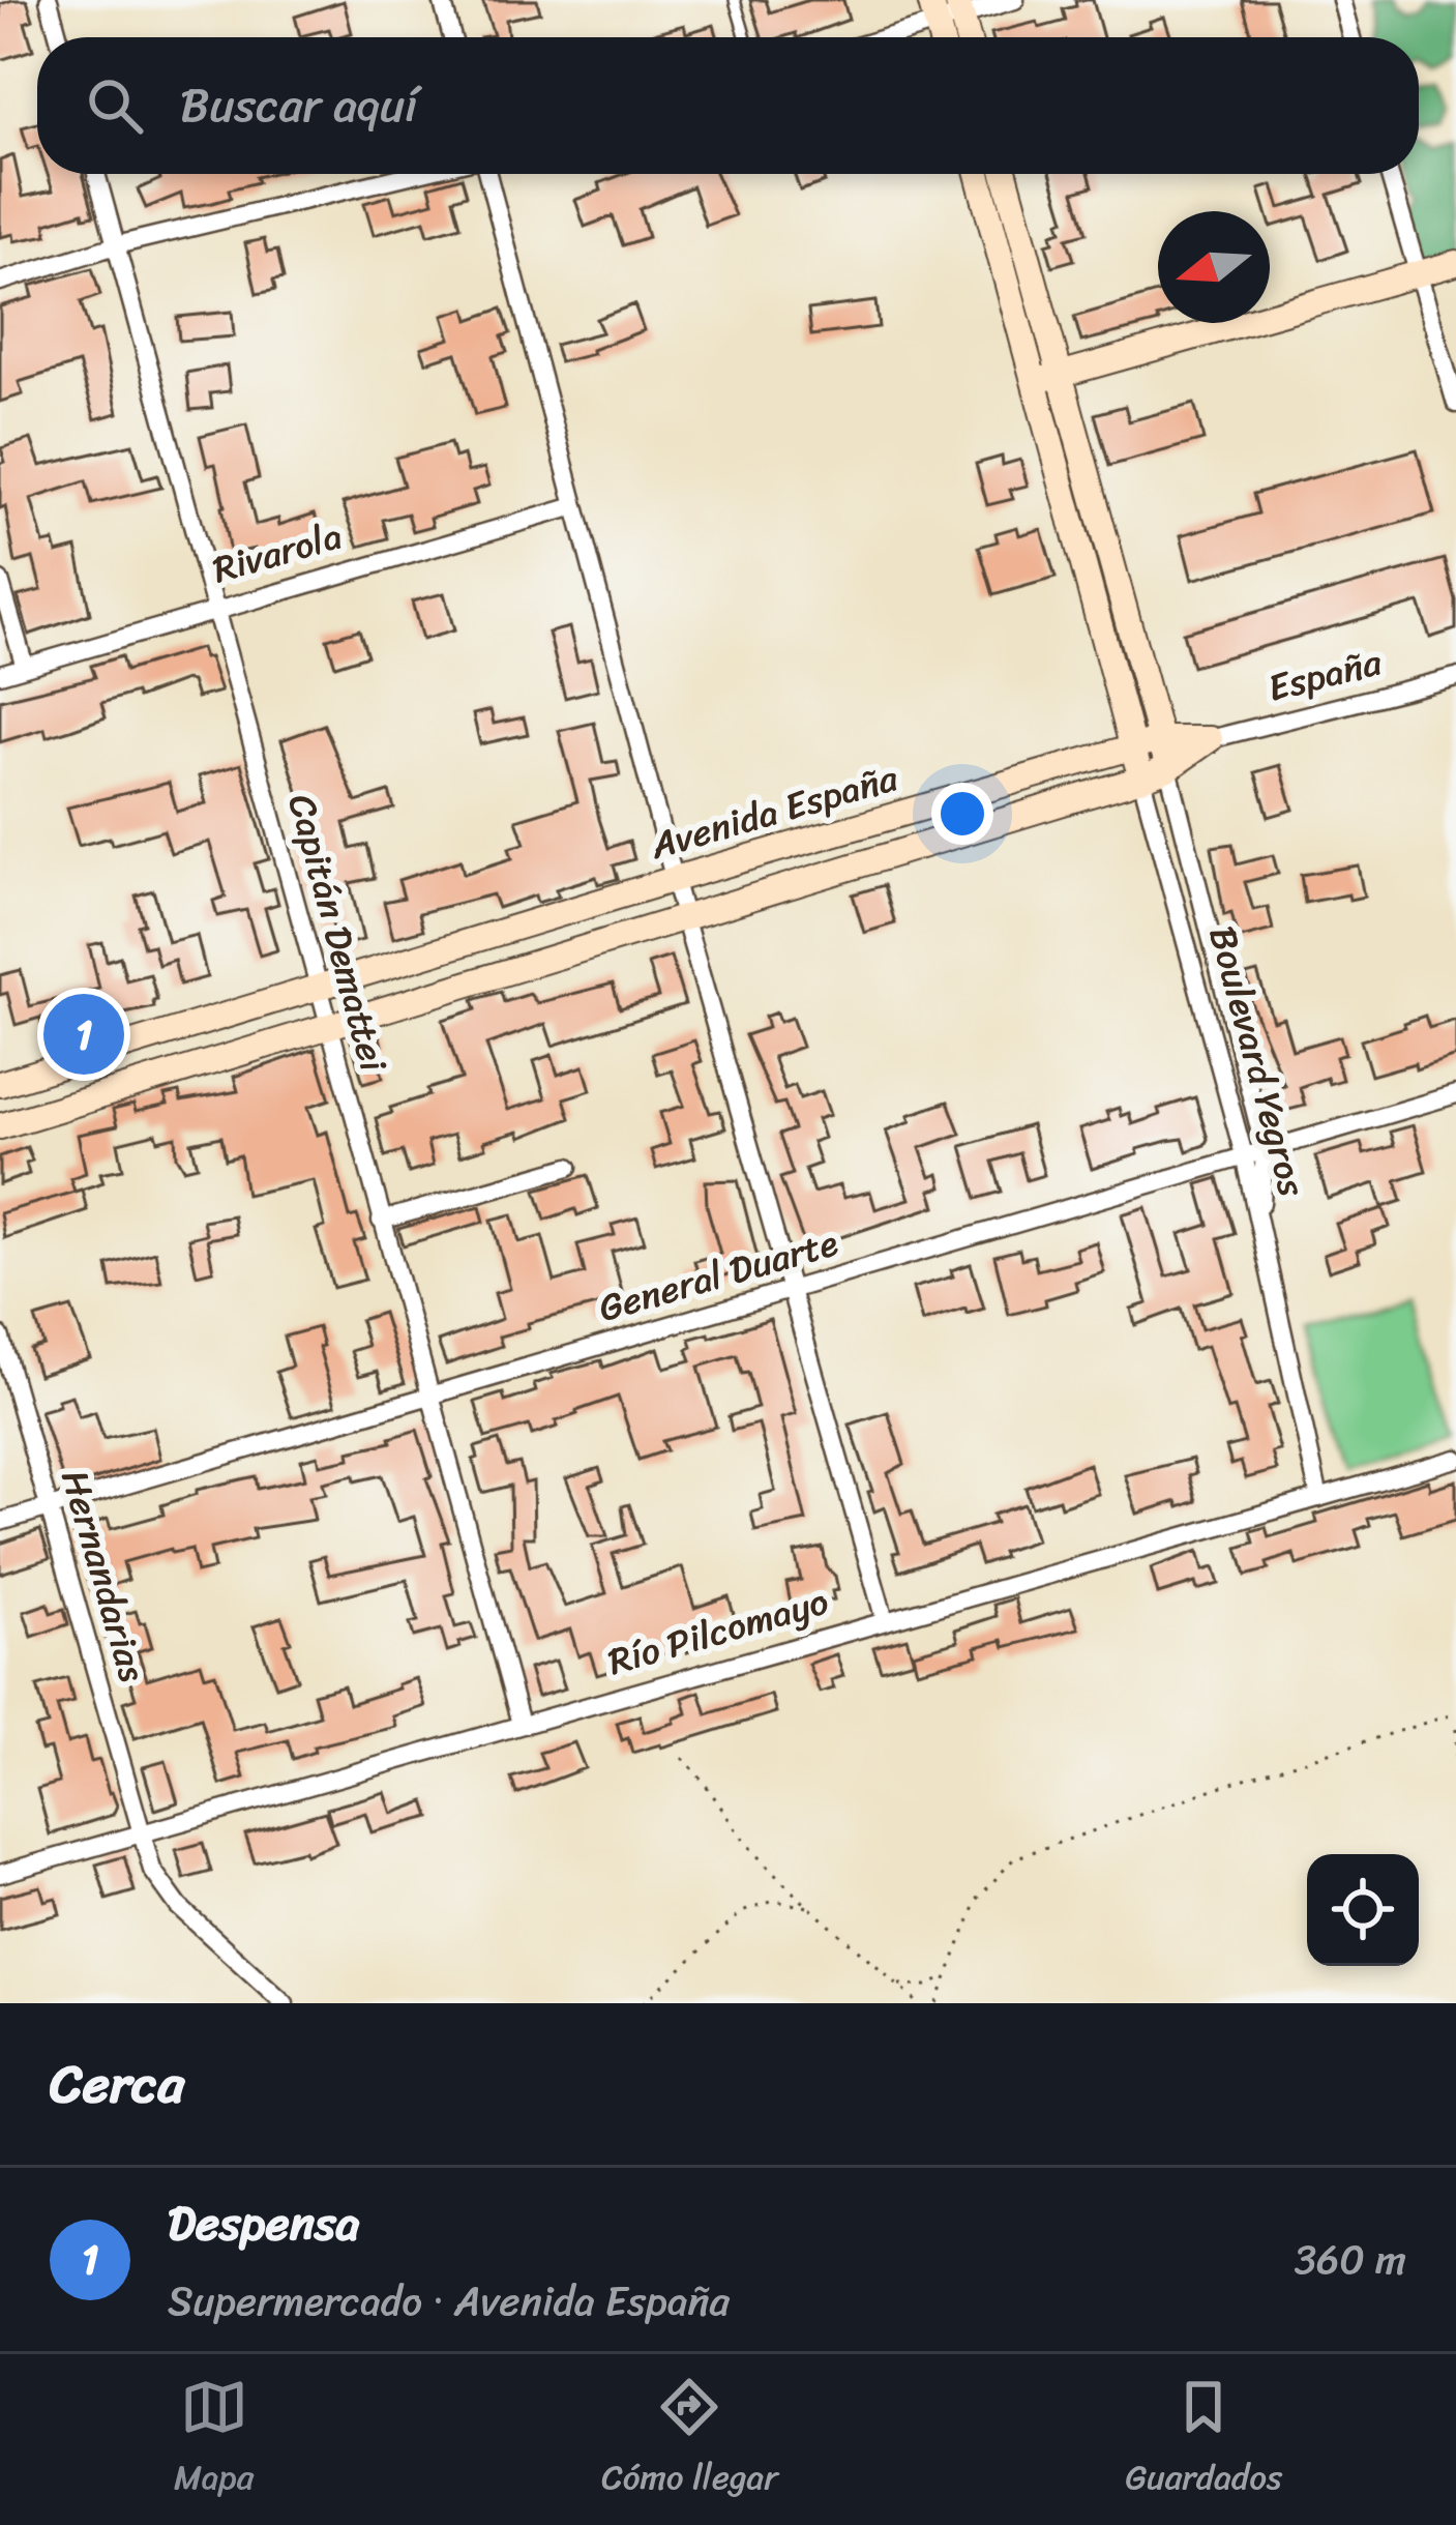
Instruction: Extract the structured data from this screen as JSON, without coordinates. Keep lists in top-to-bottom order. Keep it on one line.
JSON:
{"streets":{"street":["Rivarola","España","Avenida España","Capitán Demattei","Boulevard Yegros","General Duarte","Hernandarias","Río Pilcomayo"]},"crossings":[["Rivarola","Capitán Demattei"],["España","Avenida España"],["Avenida España","Capitán Demattei"],["Avenida España","Boulevard Yegros"],["Capitán Demattei","General Duarte"],["Capitán Demattei","Río Pilcomayo"],["Boulevard Yegros","General Duarte"],["General Duarte","Hernandarias"],["Hernandarias","Río Pilcomayo"]],"north":"left","page":{"search":"Buscar aquí","pins":"1","heading":"Cerca","list":[{"mark":"1","name":"Despensa","note":"Supermercado · Avenida España","value":"360 m"}],"nav":["Mapa","Cómo llegar","Guardados"]}}
